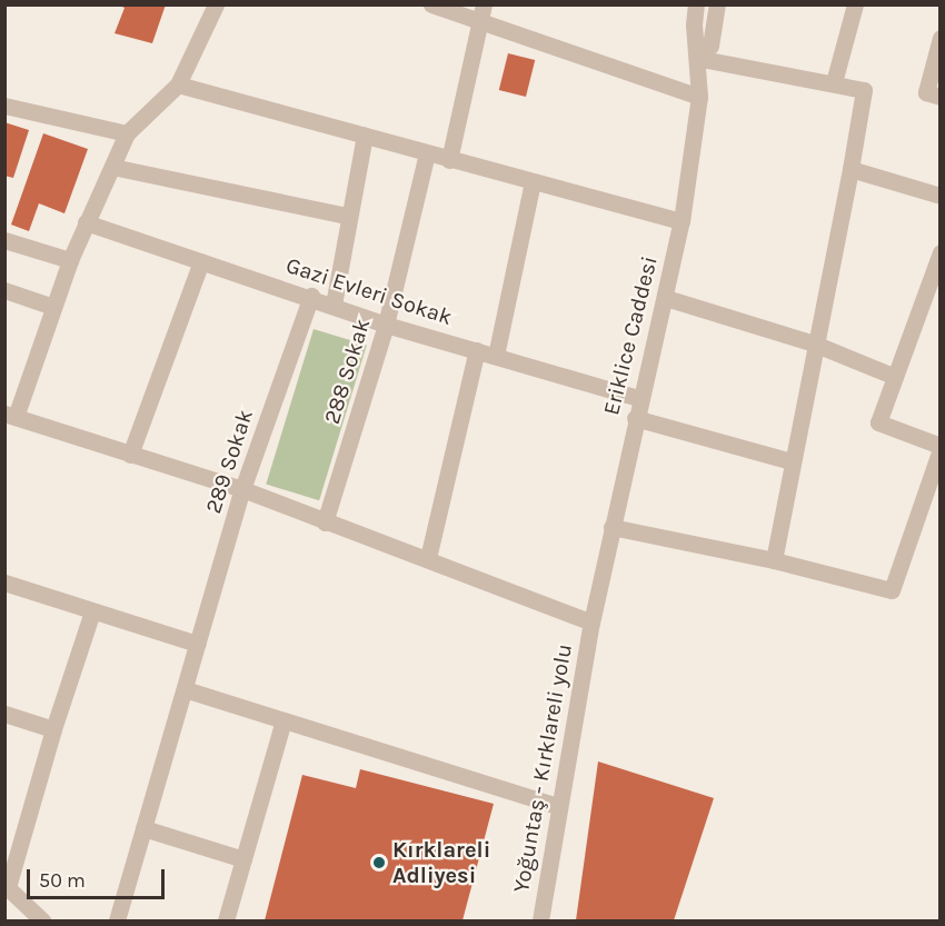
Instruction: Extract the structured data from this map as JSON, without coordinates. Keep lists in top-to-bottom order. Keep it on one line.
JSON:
{"streets":{"street":["Gazi Evleri Sokak","Eriklice Caddesi","288 Sokak","289 Sokak","Yoğuntaş - Kırklareli yolu"]},"crossings":[["Gazi Evleri Sokak","Eriklice Caddesi"],["Gazi Evleri Sokak","288 Sokak"],["Gazi Evleri Sokak","289 Sokak"],["Eriklice Caddesi","Yoğuntaş - Kırklareli yolu"]],"places":["Kırklareli Adliyesi"],"scale_bar":"50 m"}
